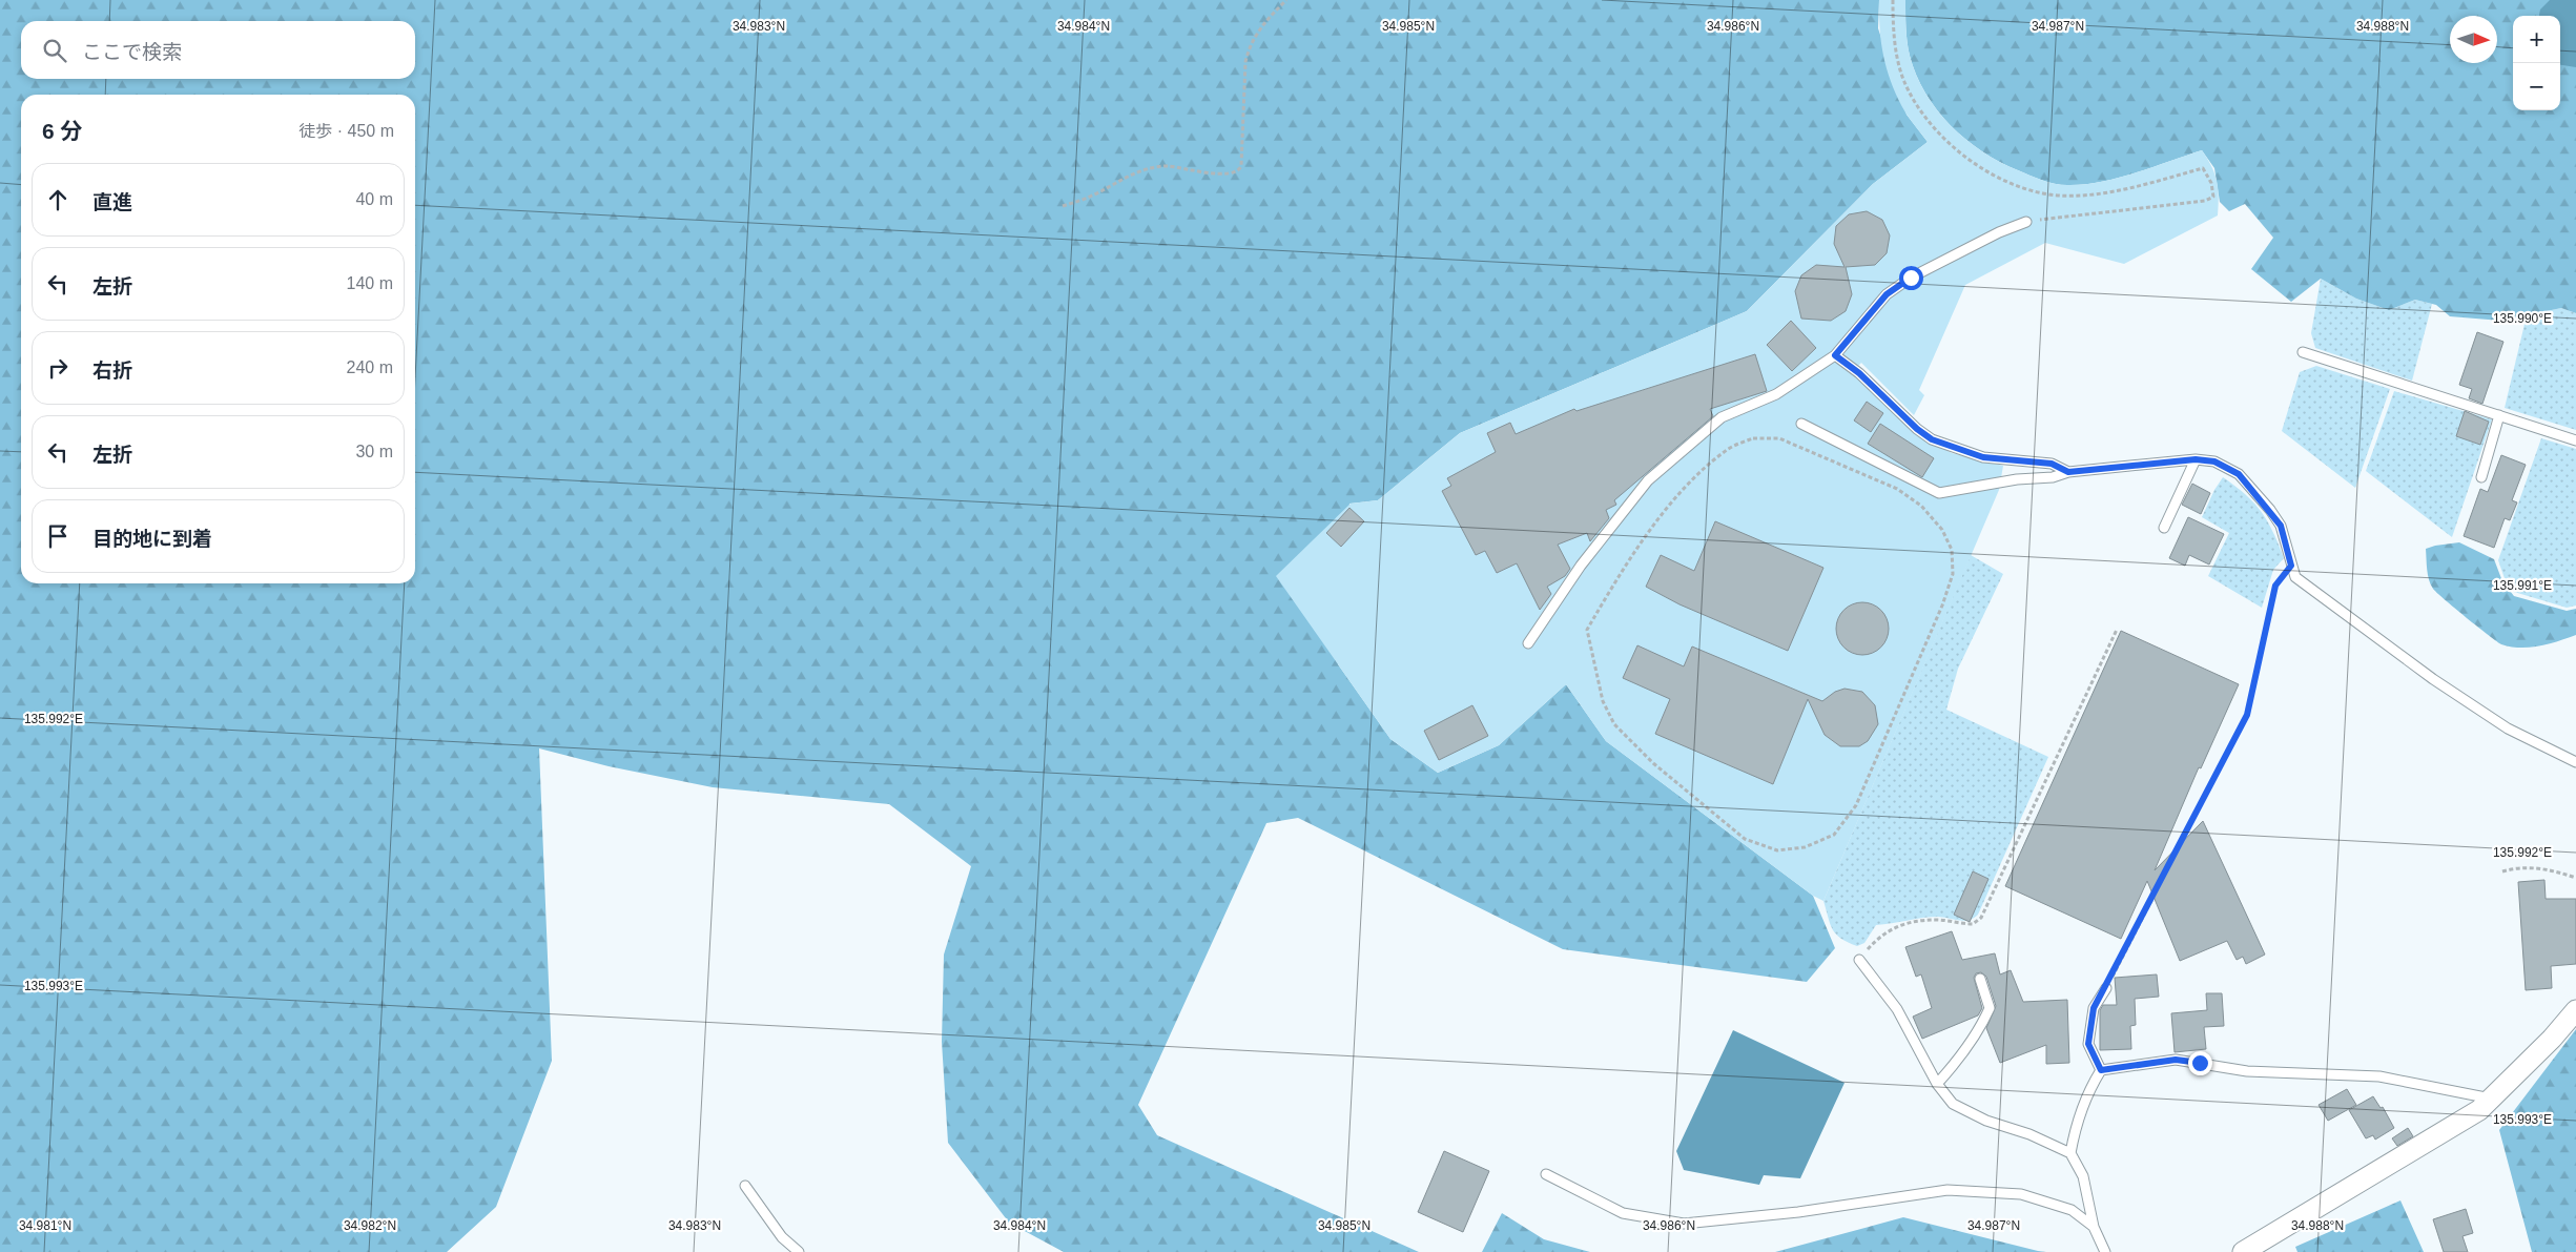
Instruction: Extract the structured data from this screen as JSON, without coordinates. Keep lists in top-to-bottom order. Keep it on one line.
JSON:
{"north":"right","page":{"map_buttons":["+","−"],"search":"ここで検索","heading":["6 分","徒歩 · 450 m"],"list":[["直進","40 m"],["左折","140 m"],["右折","240 m"],["左折","30 m"],"目的地に到着"]},"coordinates":["34.983°N","34.984°N","34.985°N","34.986°N","34.987°N","34.988°N","135.990°E","135.991°E","135.992°E","135.993°E","34.981°N","34.982°N"]}
